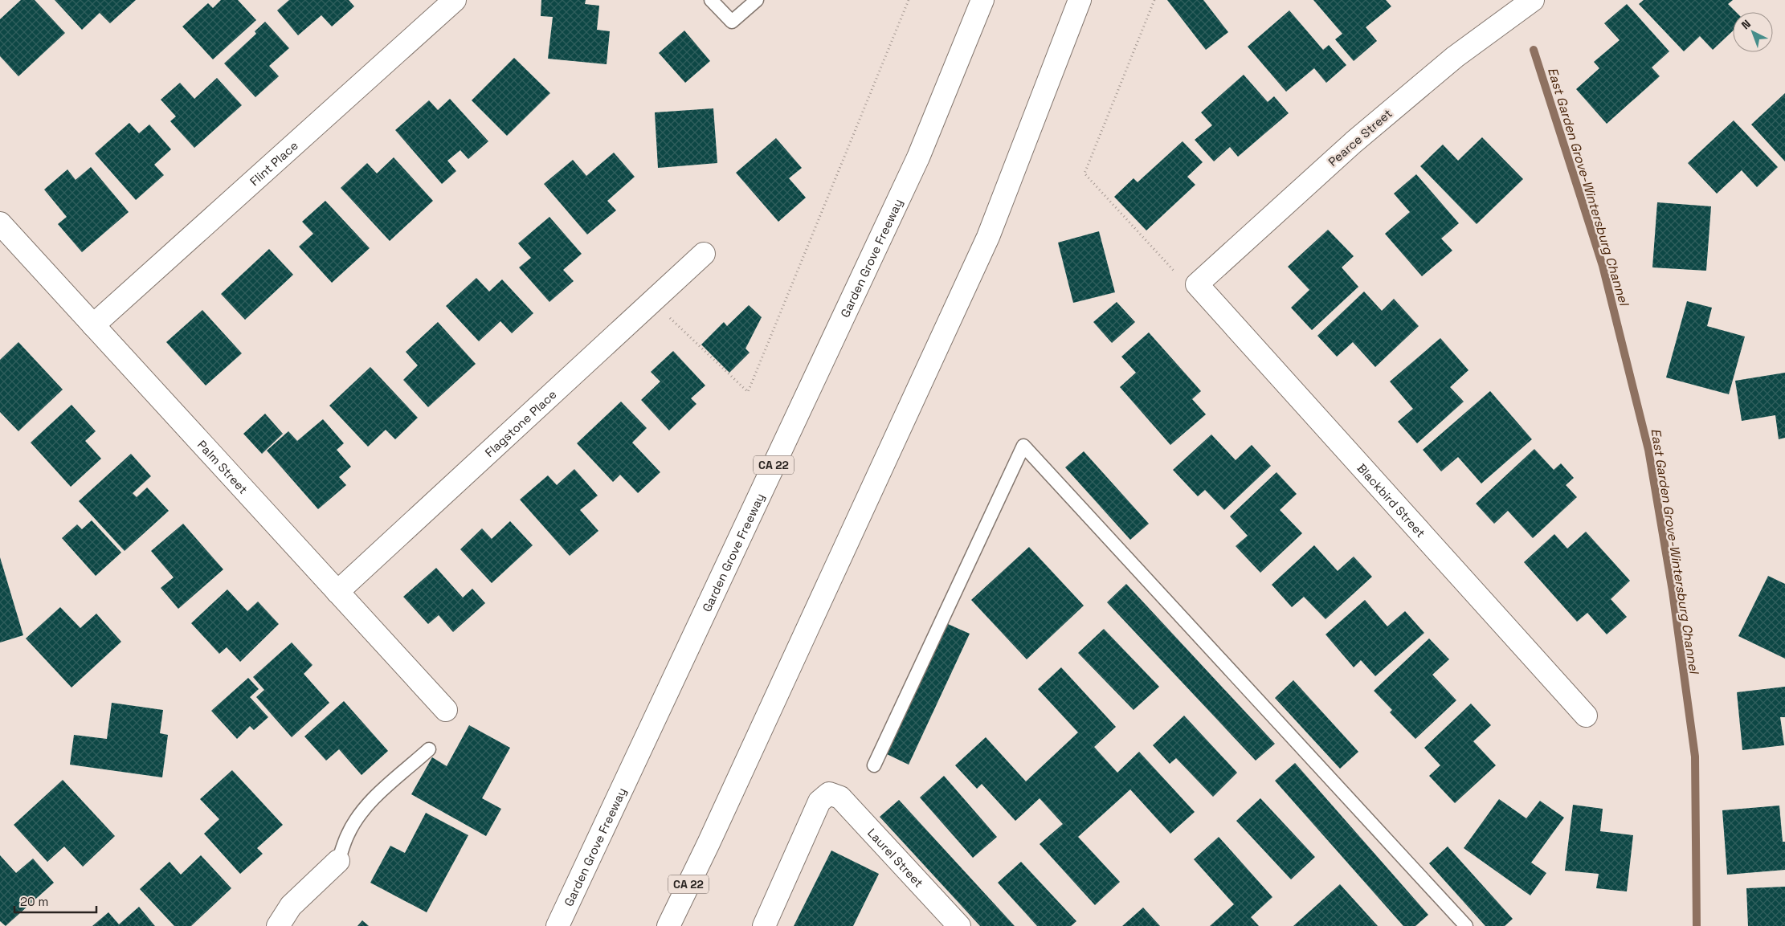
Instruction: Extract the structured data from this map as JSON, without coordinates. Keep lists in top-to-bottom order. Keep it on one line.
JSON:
{"streets":{"main road":["Pearce Street","Flint Place","Garden Grove Freeway","Flagstone Place","CA 22","Palm Street","Blackbird Street","Laurel Street"]},"crossings":[["Pearce Street","Blackbird Street"],["Flint Place","Palm Street"],["Flagstone Place","Palm Street"]],"water":["East Garden Grove-Wintersburg Channel"],"scale_bar":"20 m","north":"top left"}
